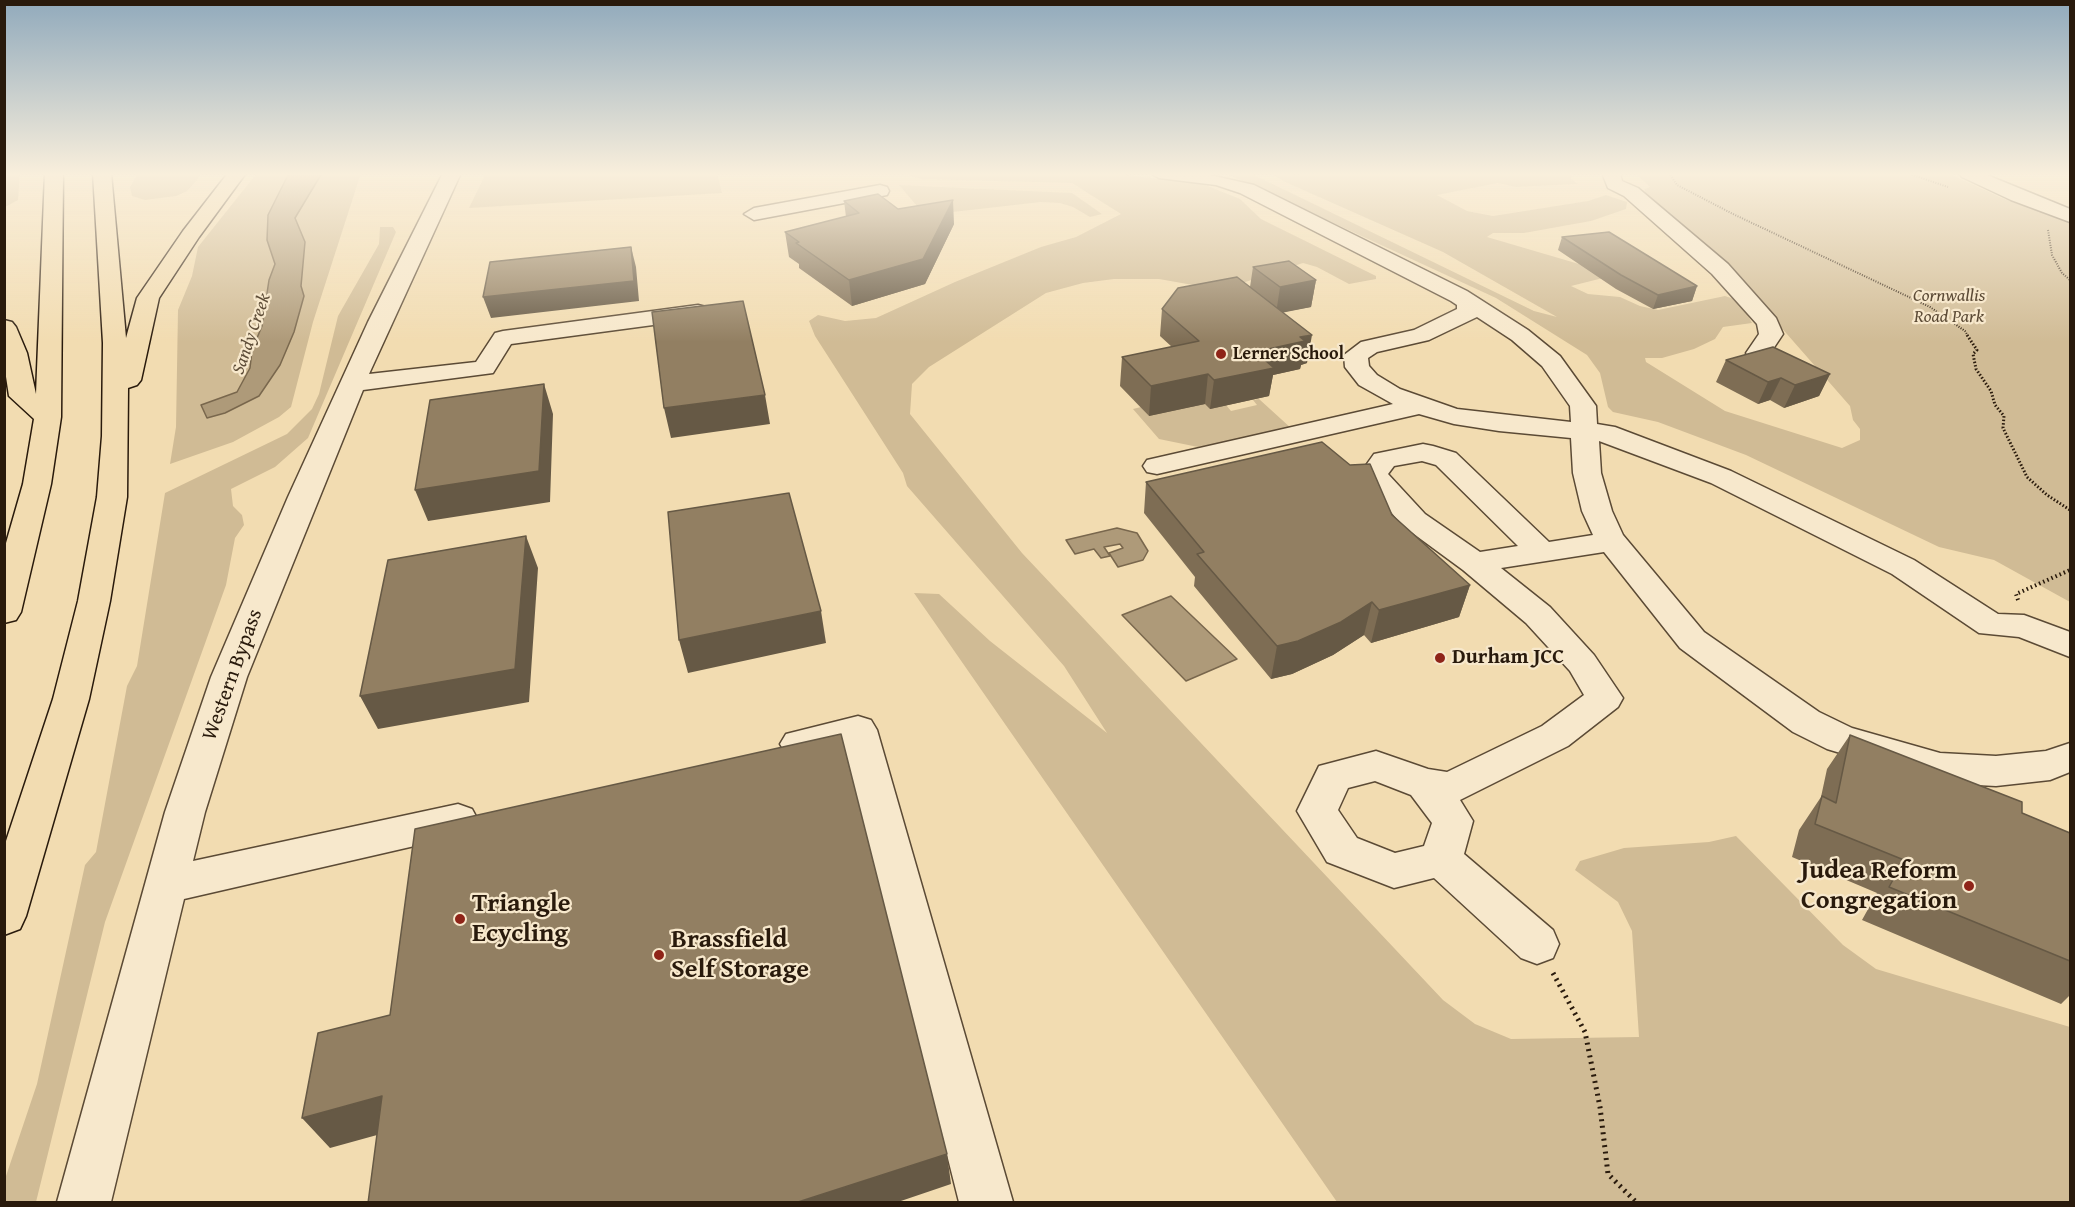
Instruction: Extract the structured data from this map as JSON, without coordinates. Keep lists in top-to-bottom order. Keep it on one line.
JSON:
{"streets":{"street":["Western Bypass"]},"water":["Sandy Creek"],"parks":["Cornwallis Road Park"],"places":["Lerner School","Durham JCC","Judea Reform Congregation","Triangle Ecycling","Brassfield Self Storage"]}
